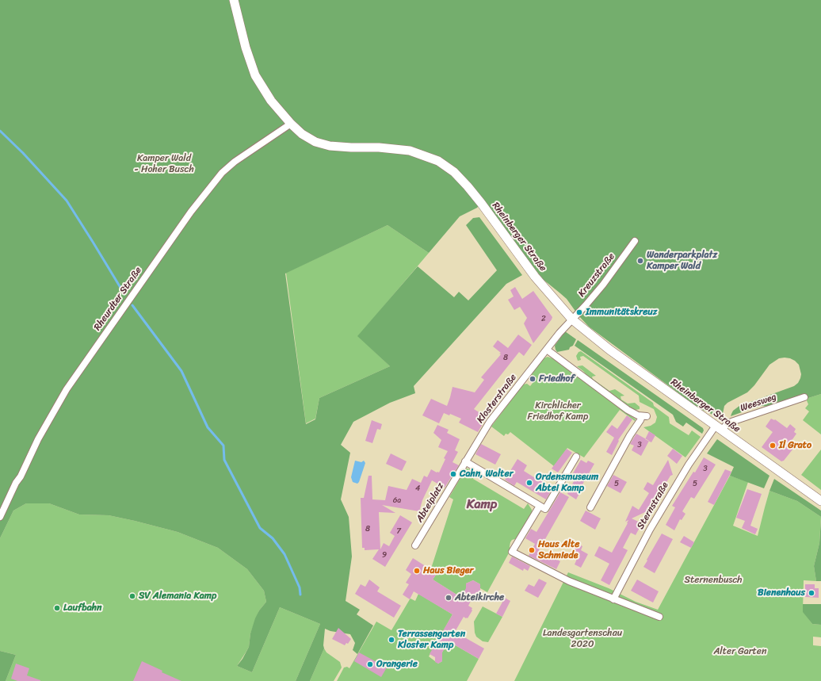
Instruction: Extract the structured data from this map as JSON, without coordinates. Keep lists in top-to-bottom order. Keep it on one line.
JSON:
{"streets":{"main road":["Rheinberger Straße"],"street":["Kreuzstraße","Rheurdter Straße","Klosterstraße","Weesweg","Abteiplatz","Sternstraße"]},"crossings":[["Rheinberger Straße","Kreuzstraße"],["Rheinberger Straße","Rheurdter Straße"],["Rheinberger Straße","Klosterstraße"],["Rheinberger Straße","Weesweg"],["Rheinberger Straße","Sternstraße"],["Kreuzstraße","Klosterstraße"],["Klosterstraße","Abteiplatz"],["Weesweg","Sternstraße"]],"districts":["Kamp"],"parks":["Kamper Wald - Hoher Busch","Kirchlicher Friedhof Kamp","Sternenbusch","Landesgartenschau 2020","Alter Garten"],"places":["Wanderparkplatz Kamper Wald","Immunitätskreuz","Friedhof","Il Grato","Cahn, Walter","Ordensmuseum Abtei Kamp","Haus Alte Schmiede","Haus Bieger","Bienenhaus","SV Alemania Kamp","Abteikirche","Laufbahn","Terrassengarten Kloster Kamp","Orangerie"],"house_numbers":["2","8","3","3","5","5","4","6a","8","7","9"]}
